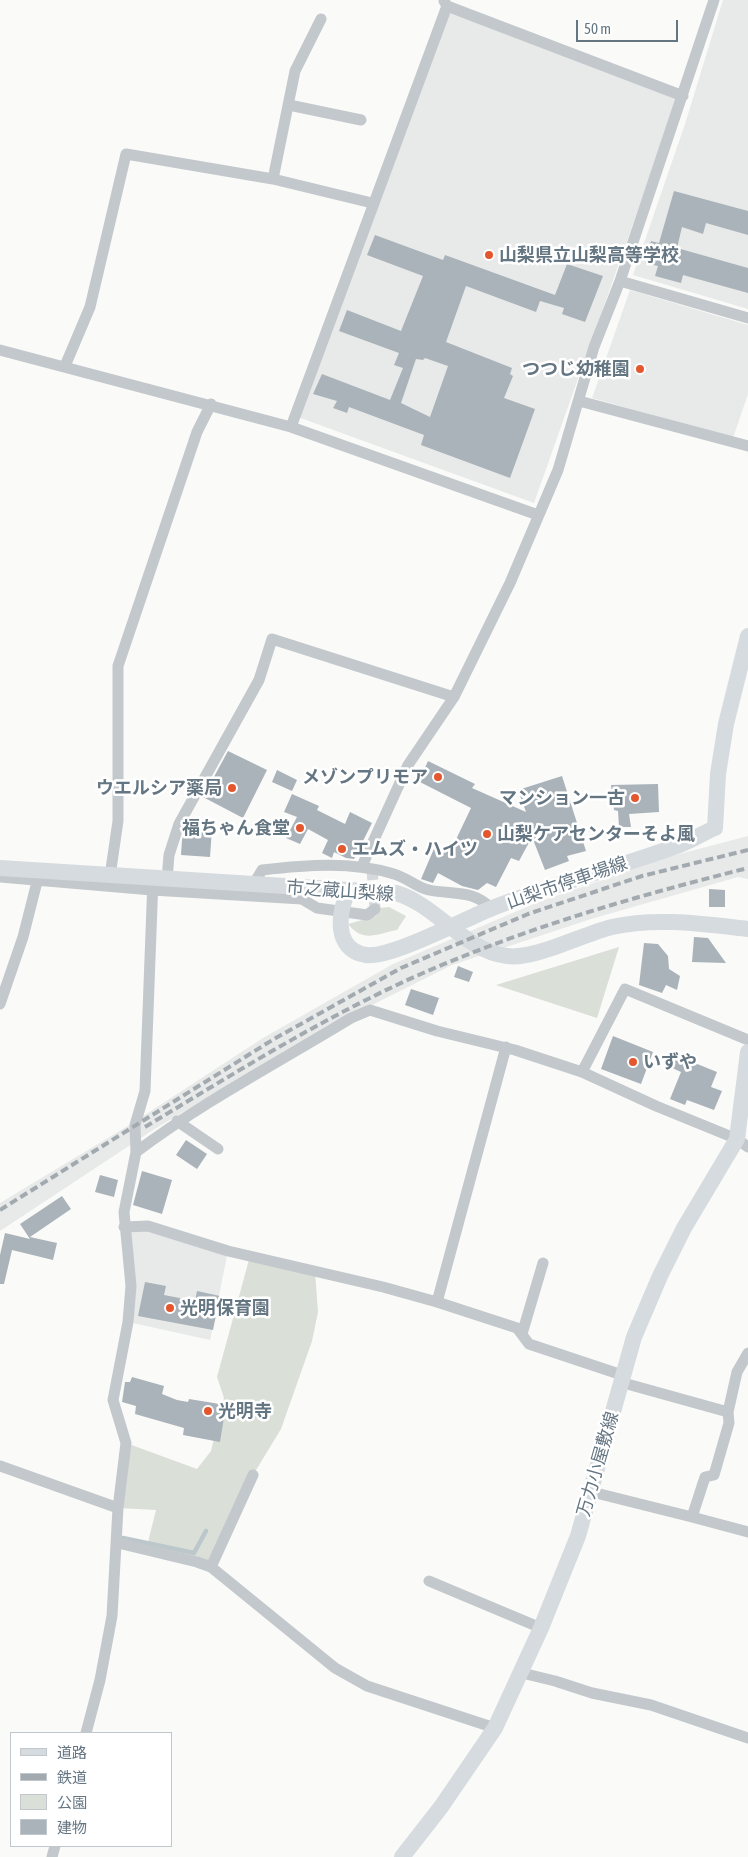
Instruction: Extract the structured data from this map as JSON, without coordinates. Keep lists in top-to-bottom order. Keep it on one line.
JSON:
{"streets":{"main road":["山梨市停車場線","市之蔵山梨線","万力小屋敷線"]},"crossings":[["山梨市停車場線","市之蔵山梨線"]],"places":["山梨県立山梨高等学校","つつじ幼稚園","メゾンプリモア","ウエルシア薬局","マンション一古","福ちゃん食堂","山梨ケアセンターそよ風","エムズ・ハイツ","いずや","光明保育園","光明寺"],"legend":["道路","鉄道","公園","建物"],"scale_bar":"50 m"}
